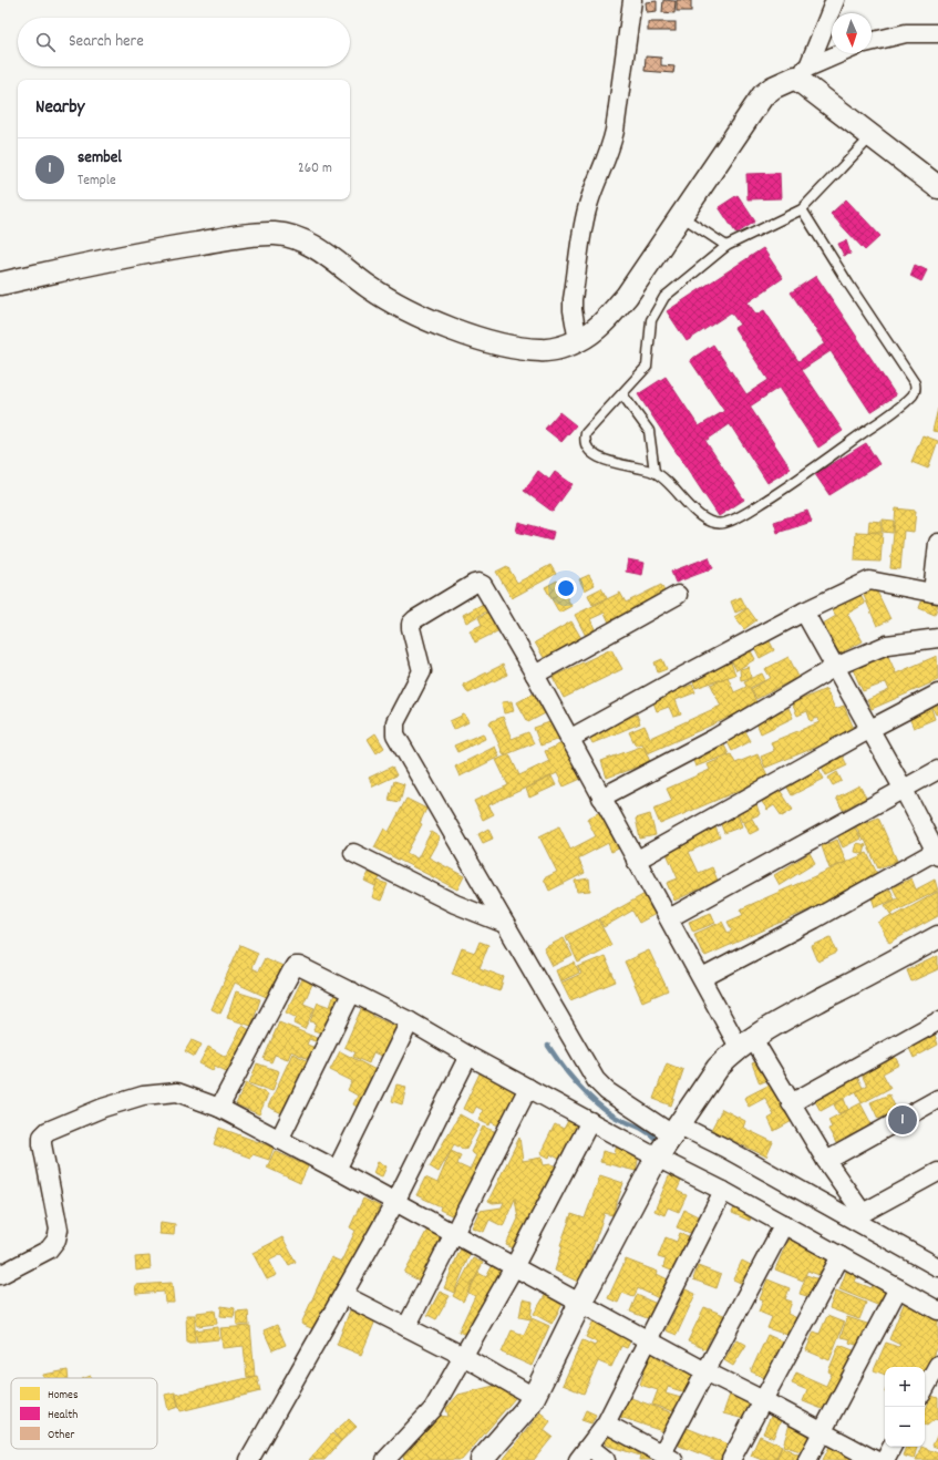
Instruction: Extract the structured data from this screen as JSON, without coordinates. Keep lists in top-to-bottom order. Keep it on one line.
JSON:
{"legend":["Homes","Health","Other"],"north":"bottom","page":{"search":"Search here","heading":"Nearby","list":[{"mark":"1","name":"sembel","note":"Temple","value":"260 m"}],"pins":"1","map_buttons":["+","−"]}}
